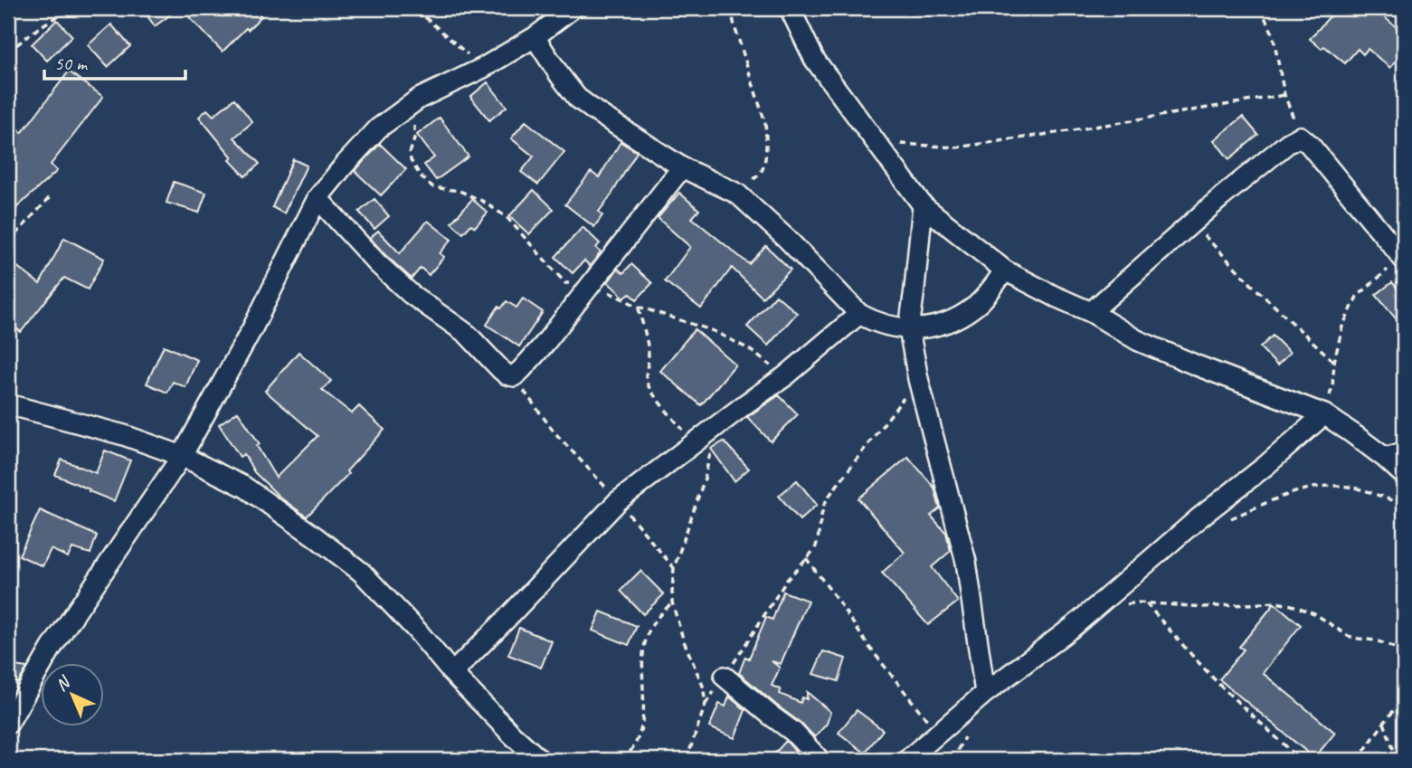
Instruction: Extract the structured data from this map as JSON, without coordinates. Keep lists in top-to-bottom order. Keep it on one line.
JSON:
{"scale_bar":"50 m","north":"top left"}
